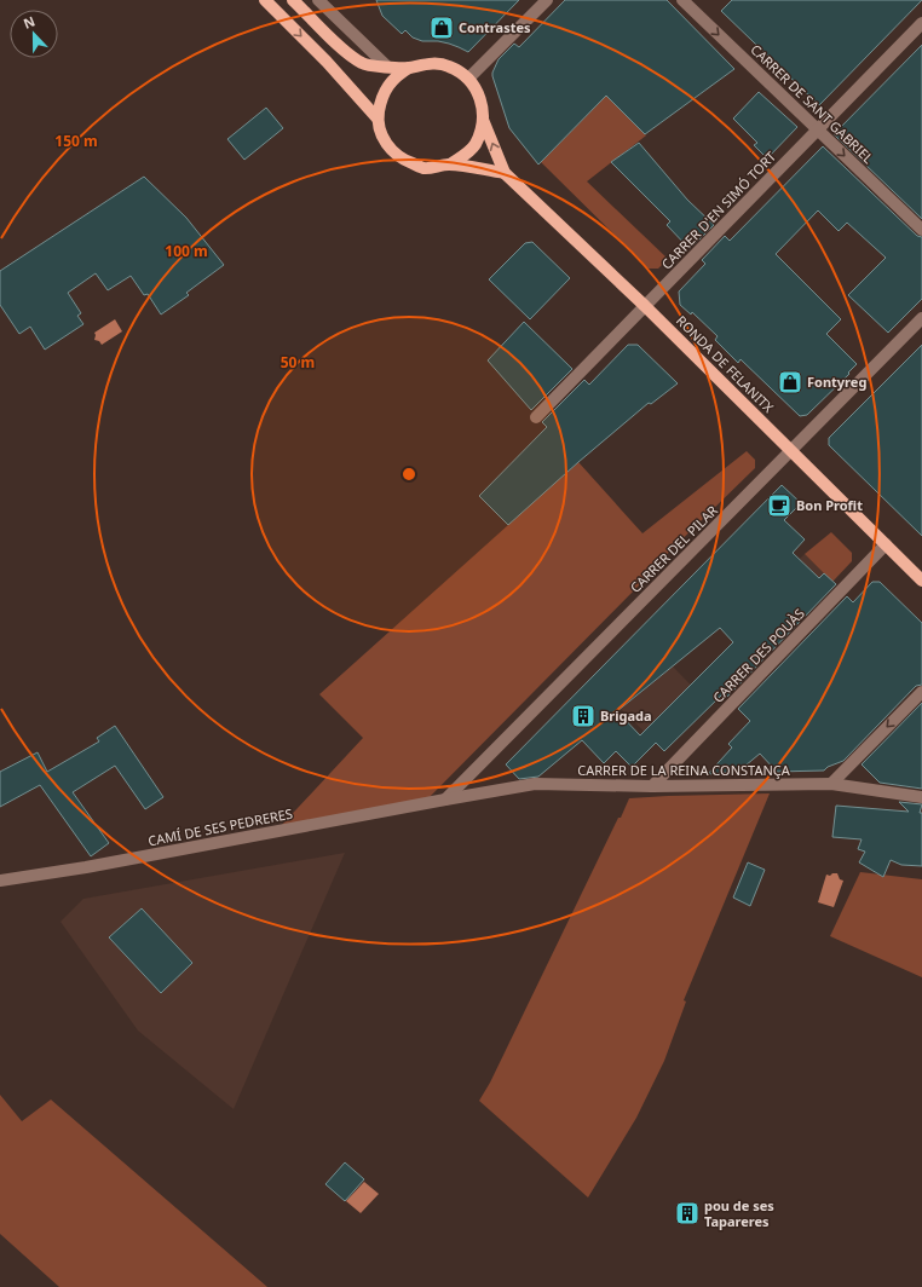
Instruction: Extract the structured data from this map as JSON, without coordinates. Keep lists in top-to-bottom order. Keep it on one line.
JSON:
{"streets":{"main road":["RONDA DE FELANITX"],"street":["CARRER DE SANT GABRIEL","CARRER D'EN SIMÓ TORT","CARRER DEL PILAR","CARRER DES POUÀS","CARRER DE LA REINA CONSTANÇA","CAMÍ DE SES PEDRERES"]},"crossings":[["CARRER DE SANT GABRIEL","CARRER D'EN SIMÓ TORT"],["CARRER D'EN SIMÓ TORT","RONDA DE FELANITX"],["RONDA DE FELANITX","CARRER DEL PILAR"],["RONDA DE FELANITX","CARRER DES POUÀS"],["CARRER DEL PILAR","CARRER DE LA REINA CONSTANÇA"],["CARRER DEL PILAR","CAMÍ DE SES PEDRERES"],["CARRER DES POUÀS","CARRER DE LA REINA CONSTANÇA"],["CARRER DE LA REINA CONSTANÇA","CAMÍ DE SES PEDRERES"]],"one_way":["CARRER DE SANT GABRIEL"],"places":{"shop":["Contrastes","Fontyreg"],"cafe":["Bon Profit"],"building":["Brigada","pou de ses Tapareres"]},"north":"top","rings":["150 m","100 m","50 m"]}
